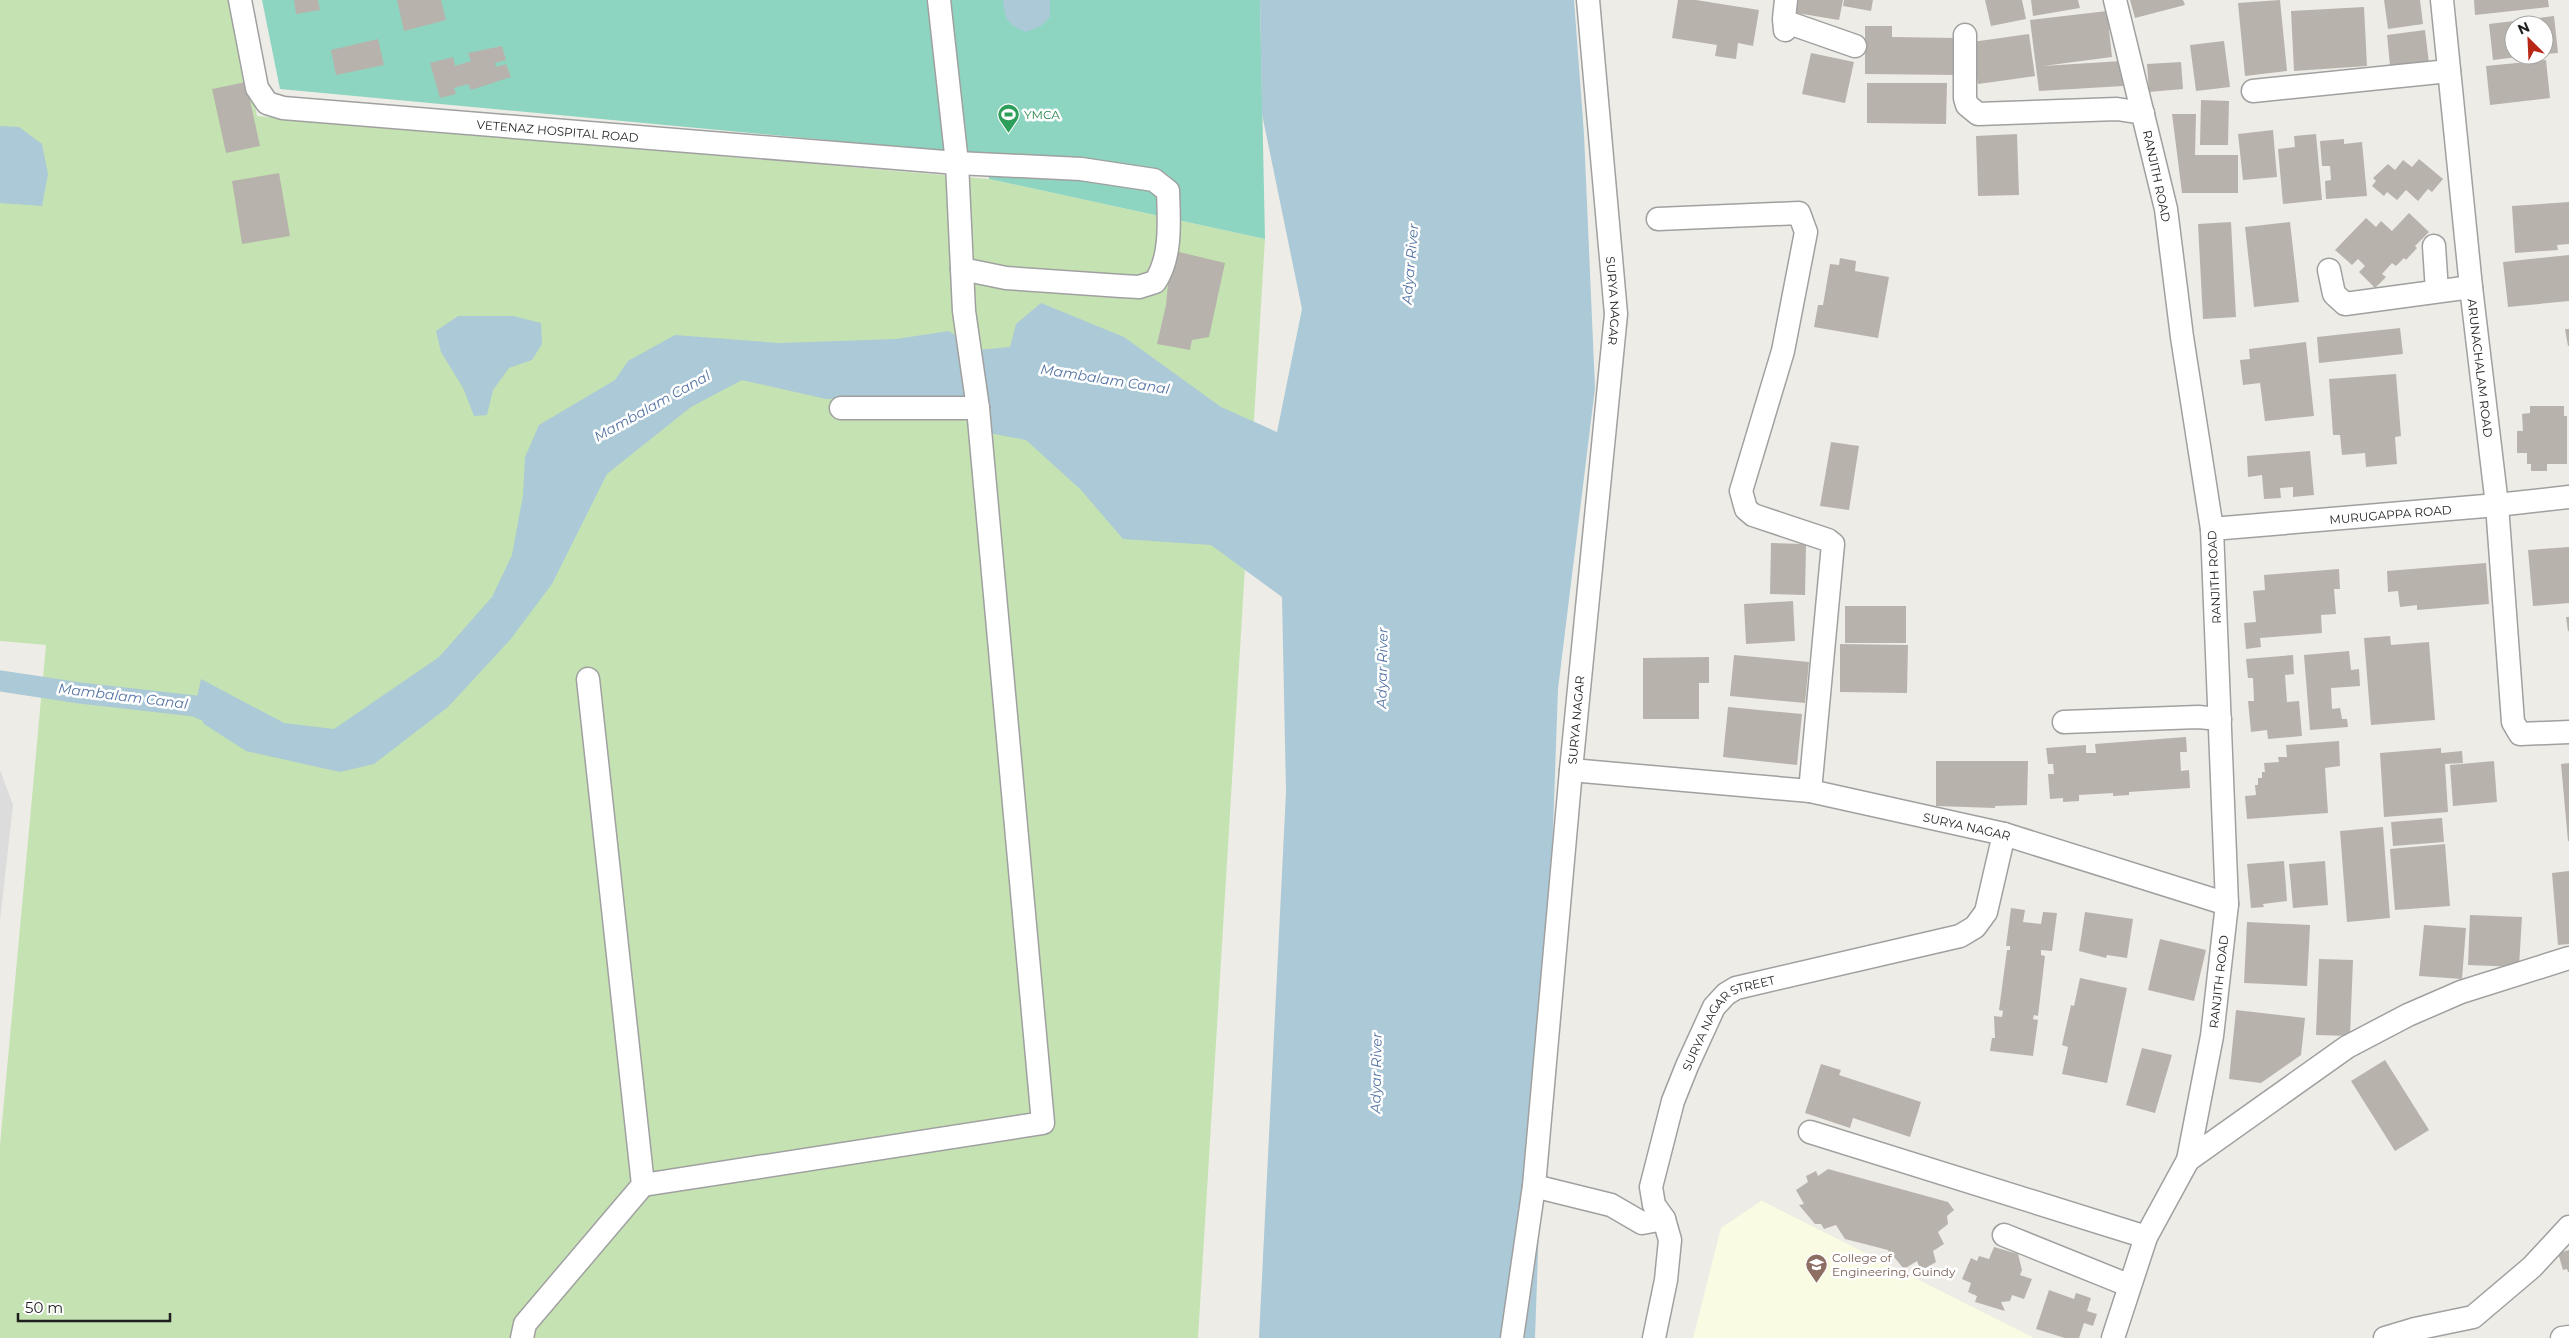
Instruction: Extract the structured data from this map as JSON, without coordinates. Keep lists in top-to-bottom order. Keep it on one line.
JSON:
{"streets":{"street":["VETENAZ HOSPITAL ROAD","RANJITH ROAD","SURYA NAGAR","ARUNACHALAM ROAD","MURUGAPPA ROAD","SURYA NAGAR STREET"]},"crossings":[["RANJITH ROAD","SURYA NAGAR"],["RANJITH ROAD","MURUGAPPA ROAD"],["SURYA NAGAR","SURYA NAGAR STREET"],["ARUNACHALAM ROAD","MURUGAPPA ROAD"]],"water":["Adyar River","Mambalam Canal"],"places":{"sports":["YMCA"],"school or university":["College of Engineering, Guindy"]},"scale_bar":"50 m","north":"top left"}
